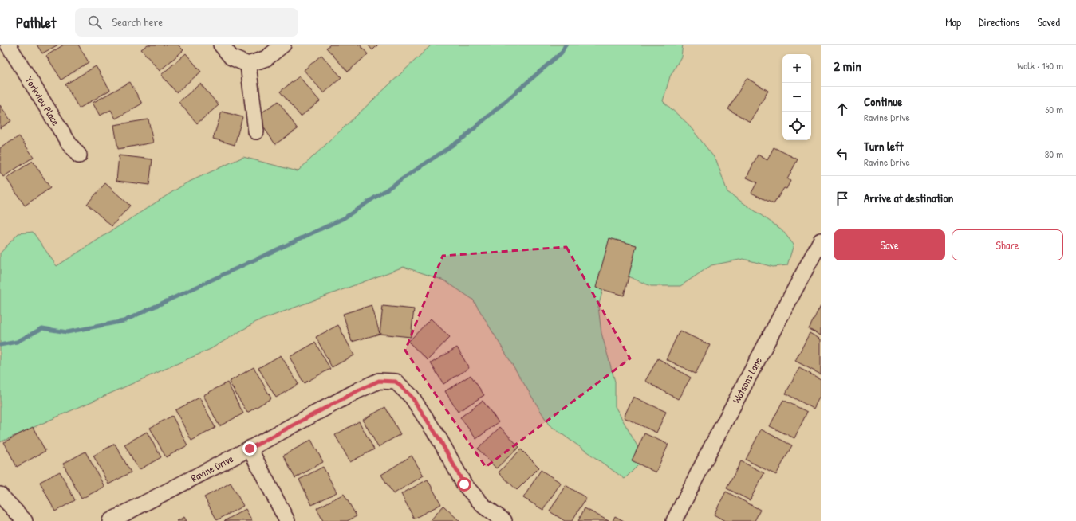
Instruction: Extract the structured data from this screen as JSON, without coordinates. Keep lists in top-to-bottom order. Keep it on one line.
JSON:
{"streets":{"street":["Yorkview Place","Watsons Lane","Ravine Drive"]},"page":{"header":"Pathlet","search":"Search here","nav":["Map","Directions","Saved"],"heading":["2 min","Walk · 140 m"],"map_buttons":["+","−"],"list":[["Continue","Ravine Drive","60 m"],["Turn left","Ravine Drive","80 m"],"Arrive at destination"],"buttons":["Save","Share"]}}
